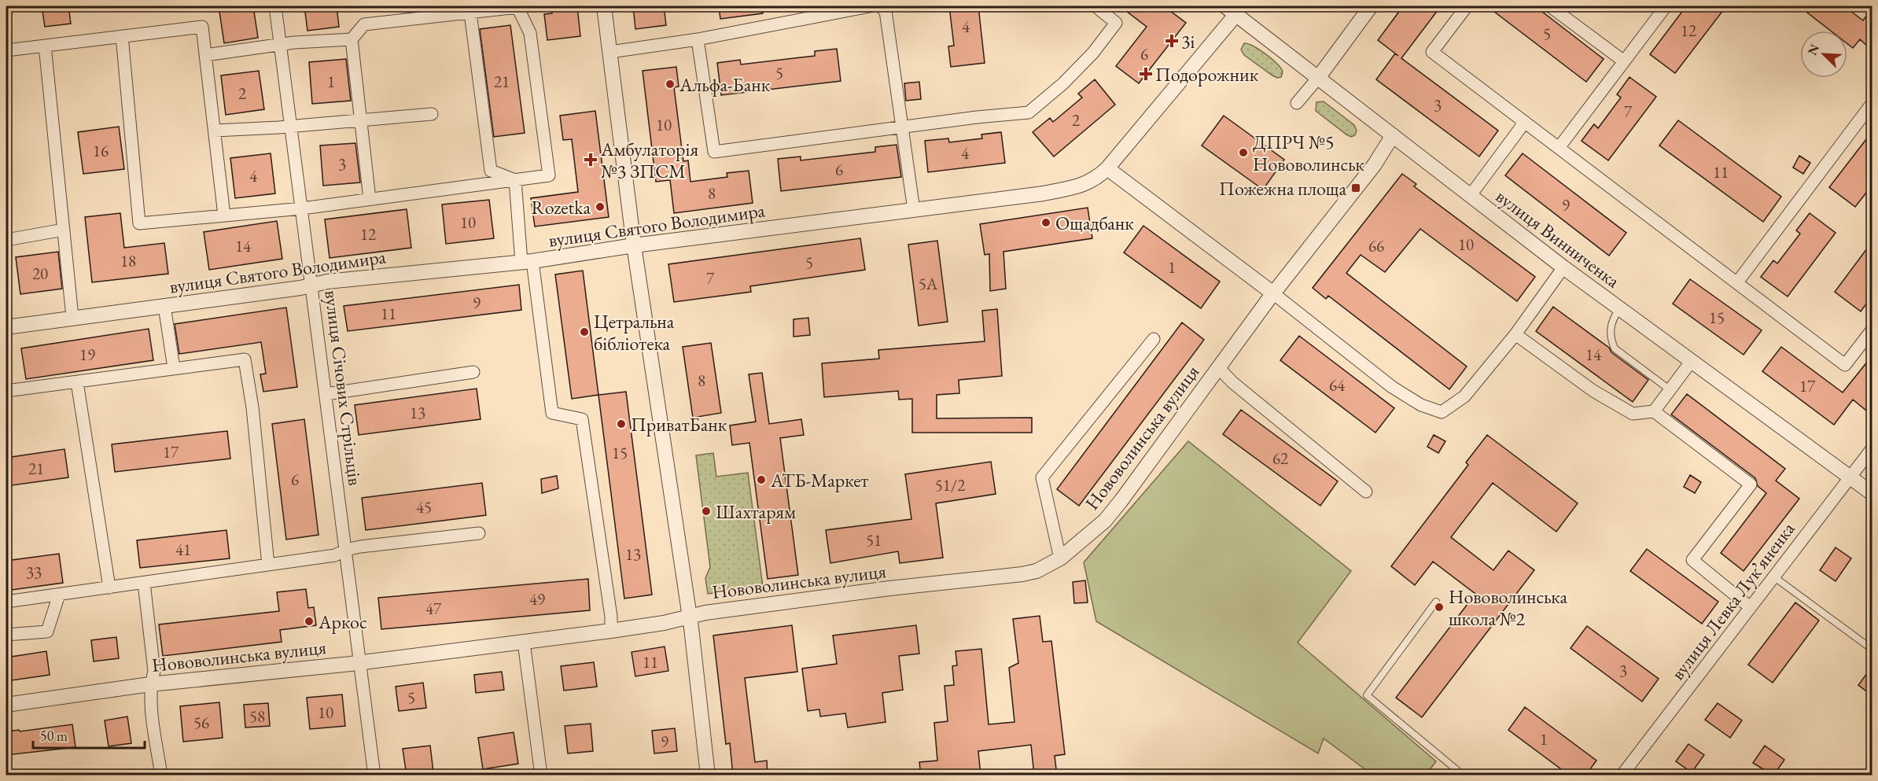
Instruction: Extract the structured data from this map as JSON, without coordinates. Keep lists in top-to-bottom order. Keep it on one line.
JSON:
{"streets":{"street":["вулиця Святого Володимира","вулиця Винниченка","вулиця Січових Стрільців","Нововолинська вулиця","вулиця Левка Лукʼяненка"]},"crossings":[["вулиця Святого Володимира","вулиця Винниченка"],["вулиця Святого Володимира","вулиця Січових Стрільців"],["вулиця Винниченка","Нововолинська вулиця"],["вулиця Винниченка","вулиця Левка Лукʼяненка"],["вулиця Січових Стрільців","Нововолинська вулиця"]],"places":{"health":["3і","Подорожник","Амбулаторія №3 ЗПСМ"],"other":["Альфа-Банк","ДПРЧ №5 Нововолинськ","Rozetka","Ощадбанк","Цетральна бібліотека","ПриватБанк","АТБ-Маркет","Шахтарям","Нововолинська школа №2","Аркос"],"transit":["Пожежна площа"]},"house_numbers":["4","12","5","6","5","1","21","2","3","7","2","10","16","4","3","6","11","4","8","9","10","12","10","14","66","18","5","1","20","7","5А","9","11","15","19","14","8","64","17","13","17","15","62","21","6","51/2","45","51","41","13","33","49","47","11","3","5","10","58","56","1","9"],"scale_bar":"50 m","north":"top left"}
